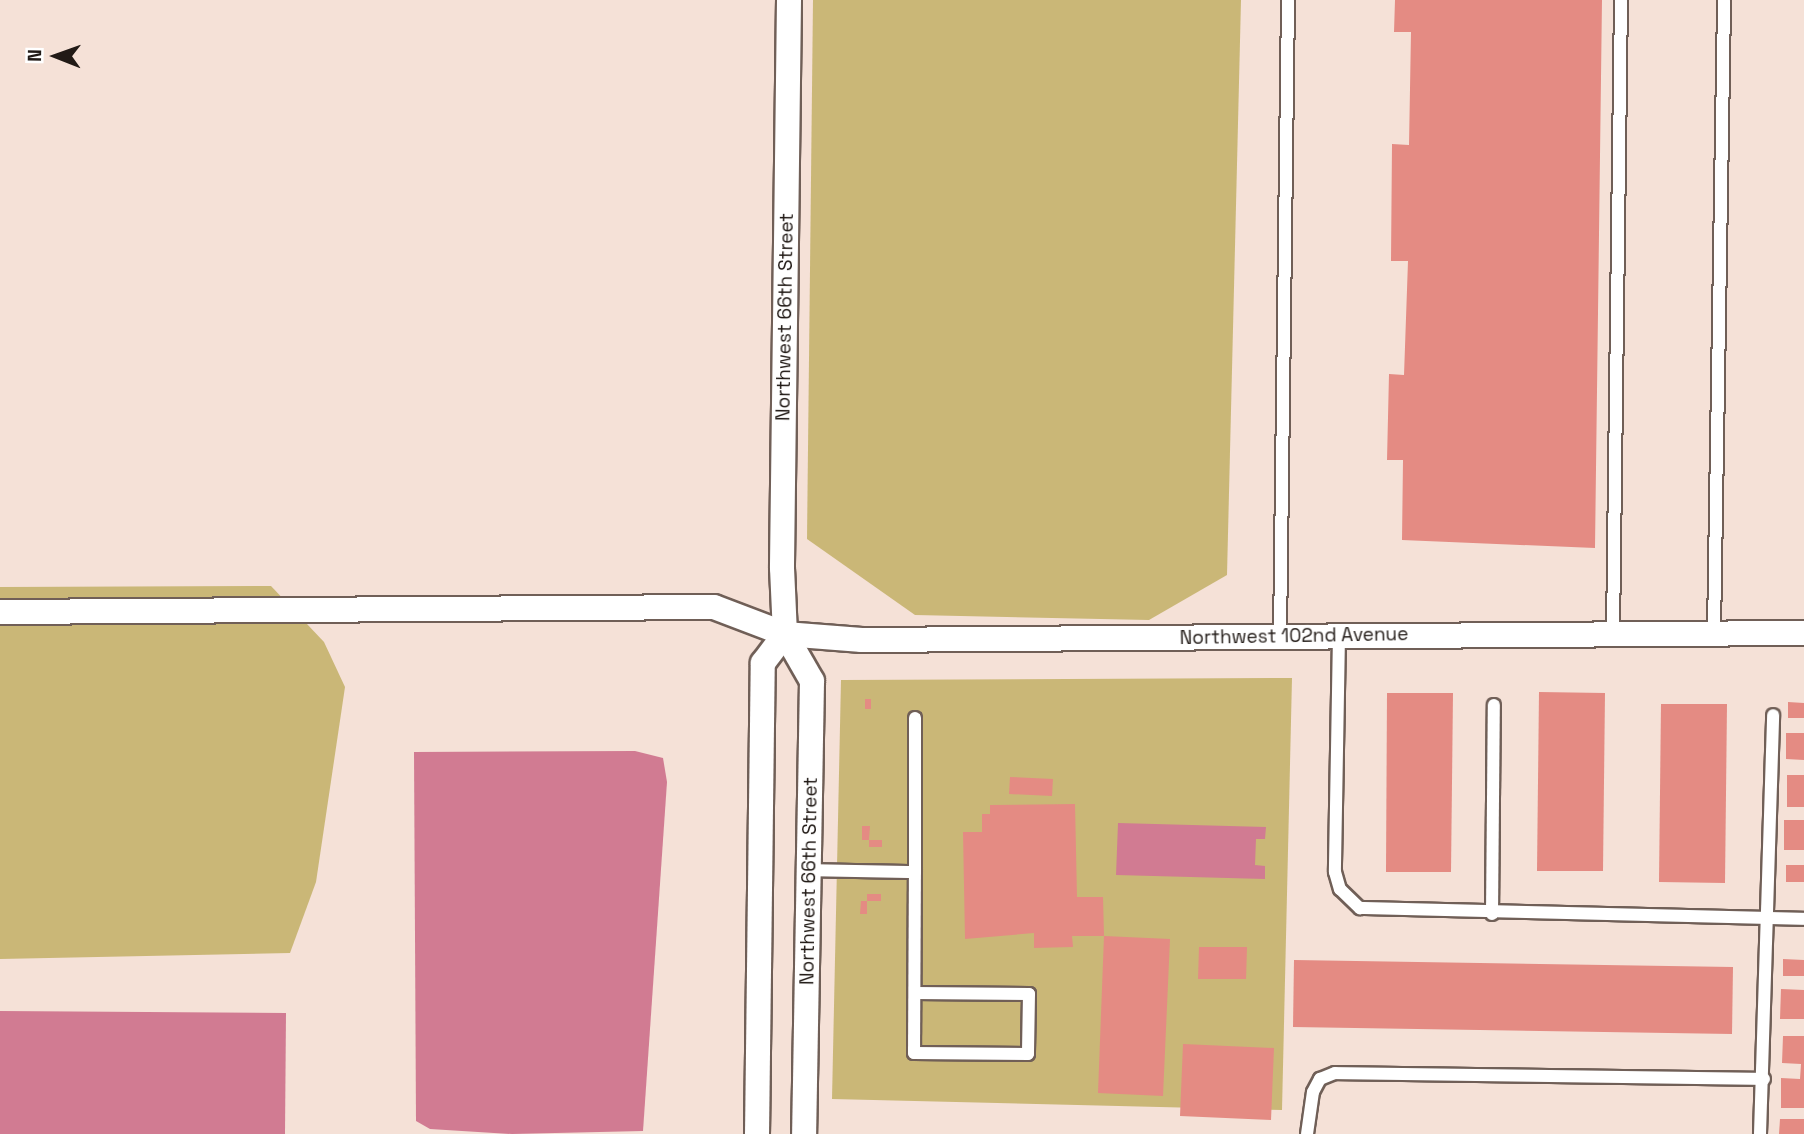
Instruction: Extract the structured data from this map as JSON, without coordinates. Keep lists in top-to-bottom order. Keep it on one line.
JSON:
{"streets":{"street":["Northwest 66th Street","Northwest 102nd Avenue"]},"crossings":[["Northwest 66th Street","Northwest 102nd Avenue"]],"north":"left"}
